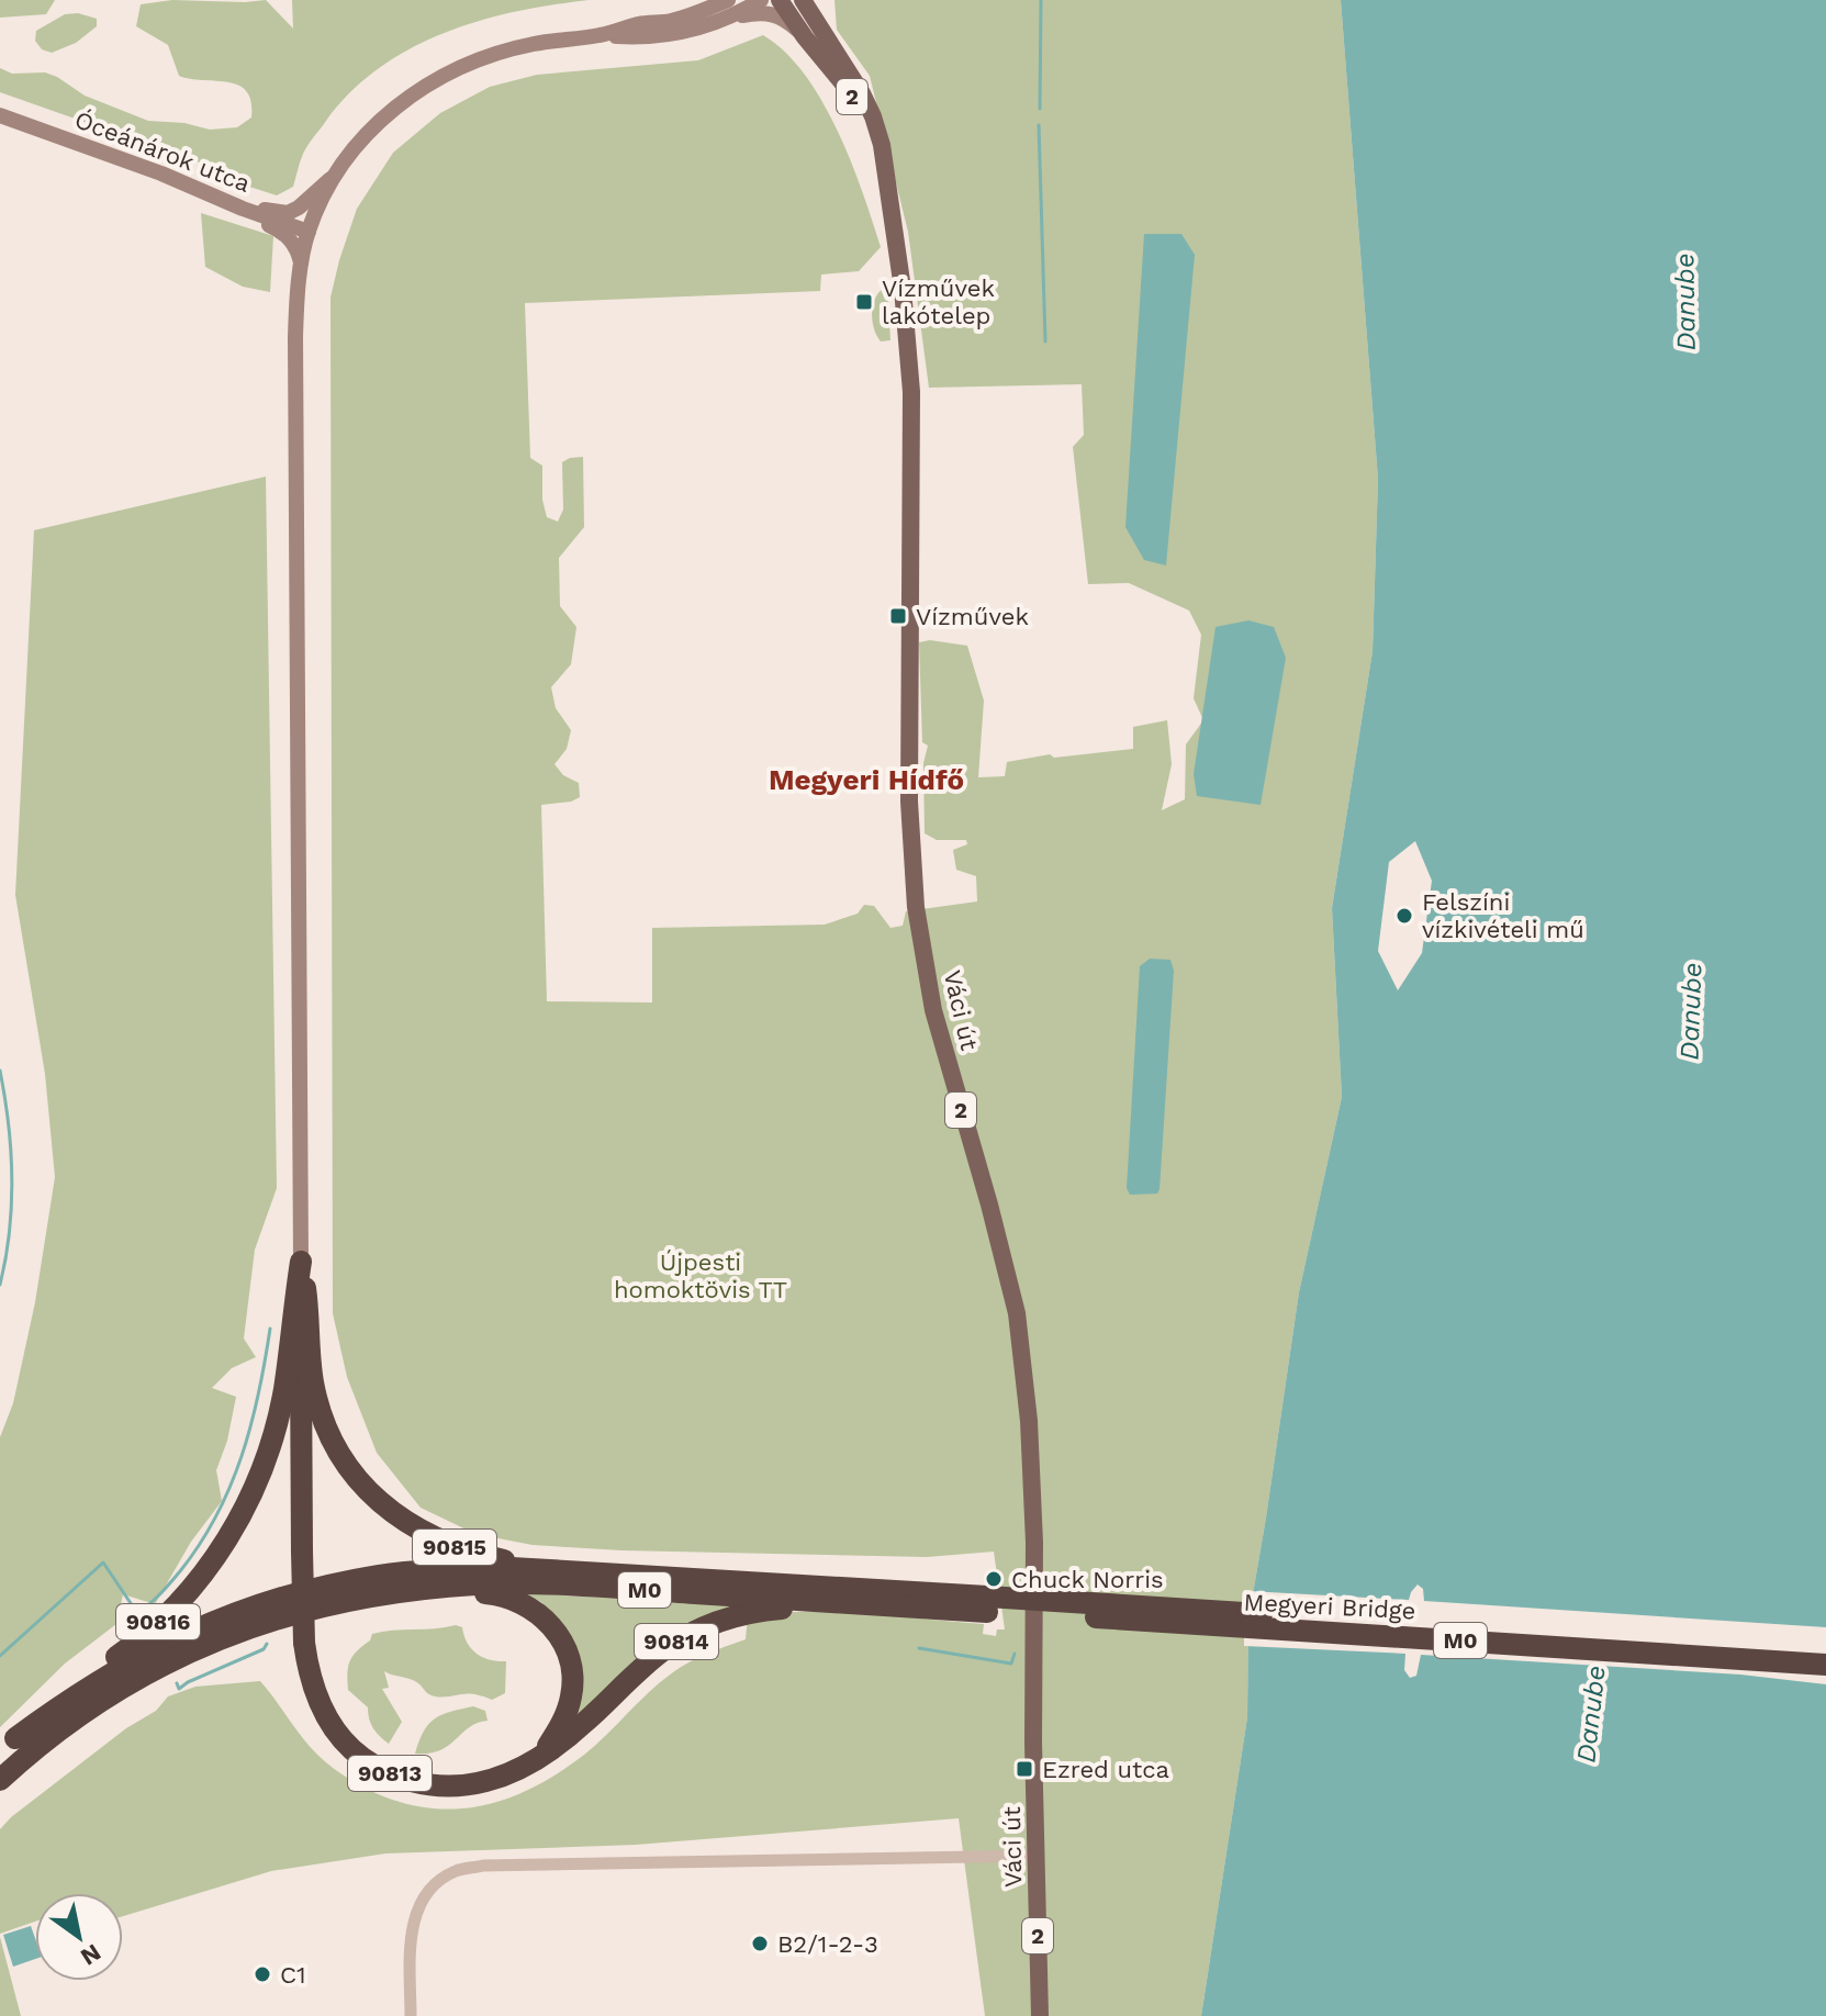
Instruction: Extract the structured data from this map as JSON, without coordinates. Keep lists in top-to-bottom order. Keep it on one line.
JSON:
{"streets":{"highway":["90815","M0","Megyeri Bridge","90816","90814","90813"],"main road":["2","Óceánárok utca","Váci út"]},"crossings":[["90815","M0"],["90815","90816"],["90815","90813"],["M0","Megyeri Bridge"],["M0","90816"],["M0","90814"],["M0","90813"],["90816","90813"],["90814","90813"]],"districts":["Megyeri Hídfő"],"water":["Danube"],"parks":["Újpesti homoktövis TT"],"places":{"transit":["Vízművek lakótelep","Vízművek","Ezred utca"],"other":["Felszíni vízkivételi mű","Chuck Norris","B2/1-2-3","C1"]},"north":"bottom right"}
